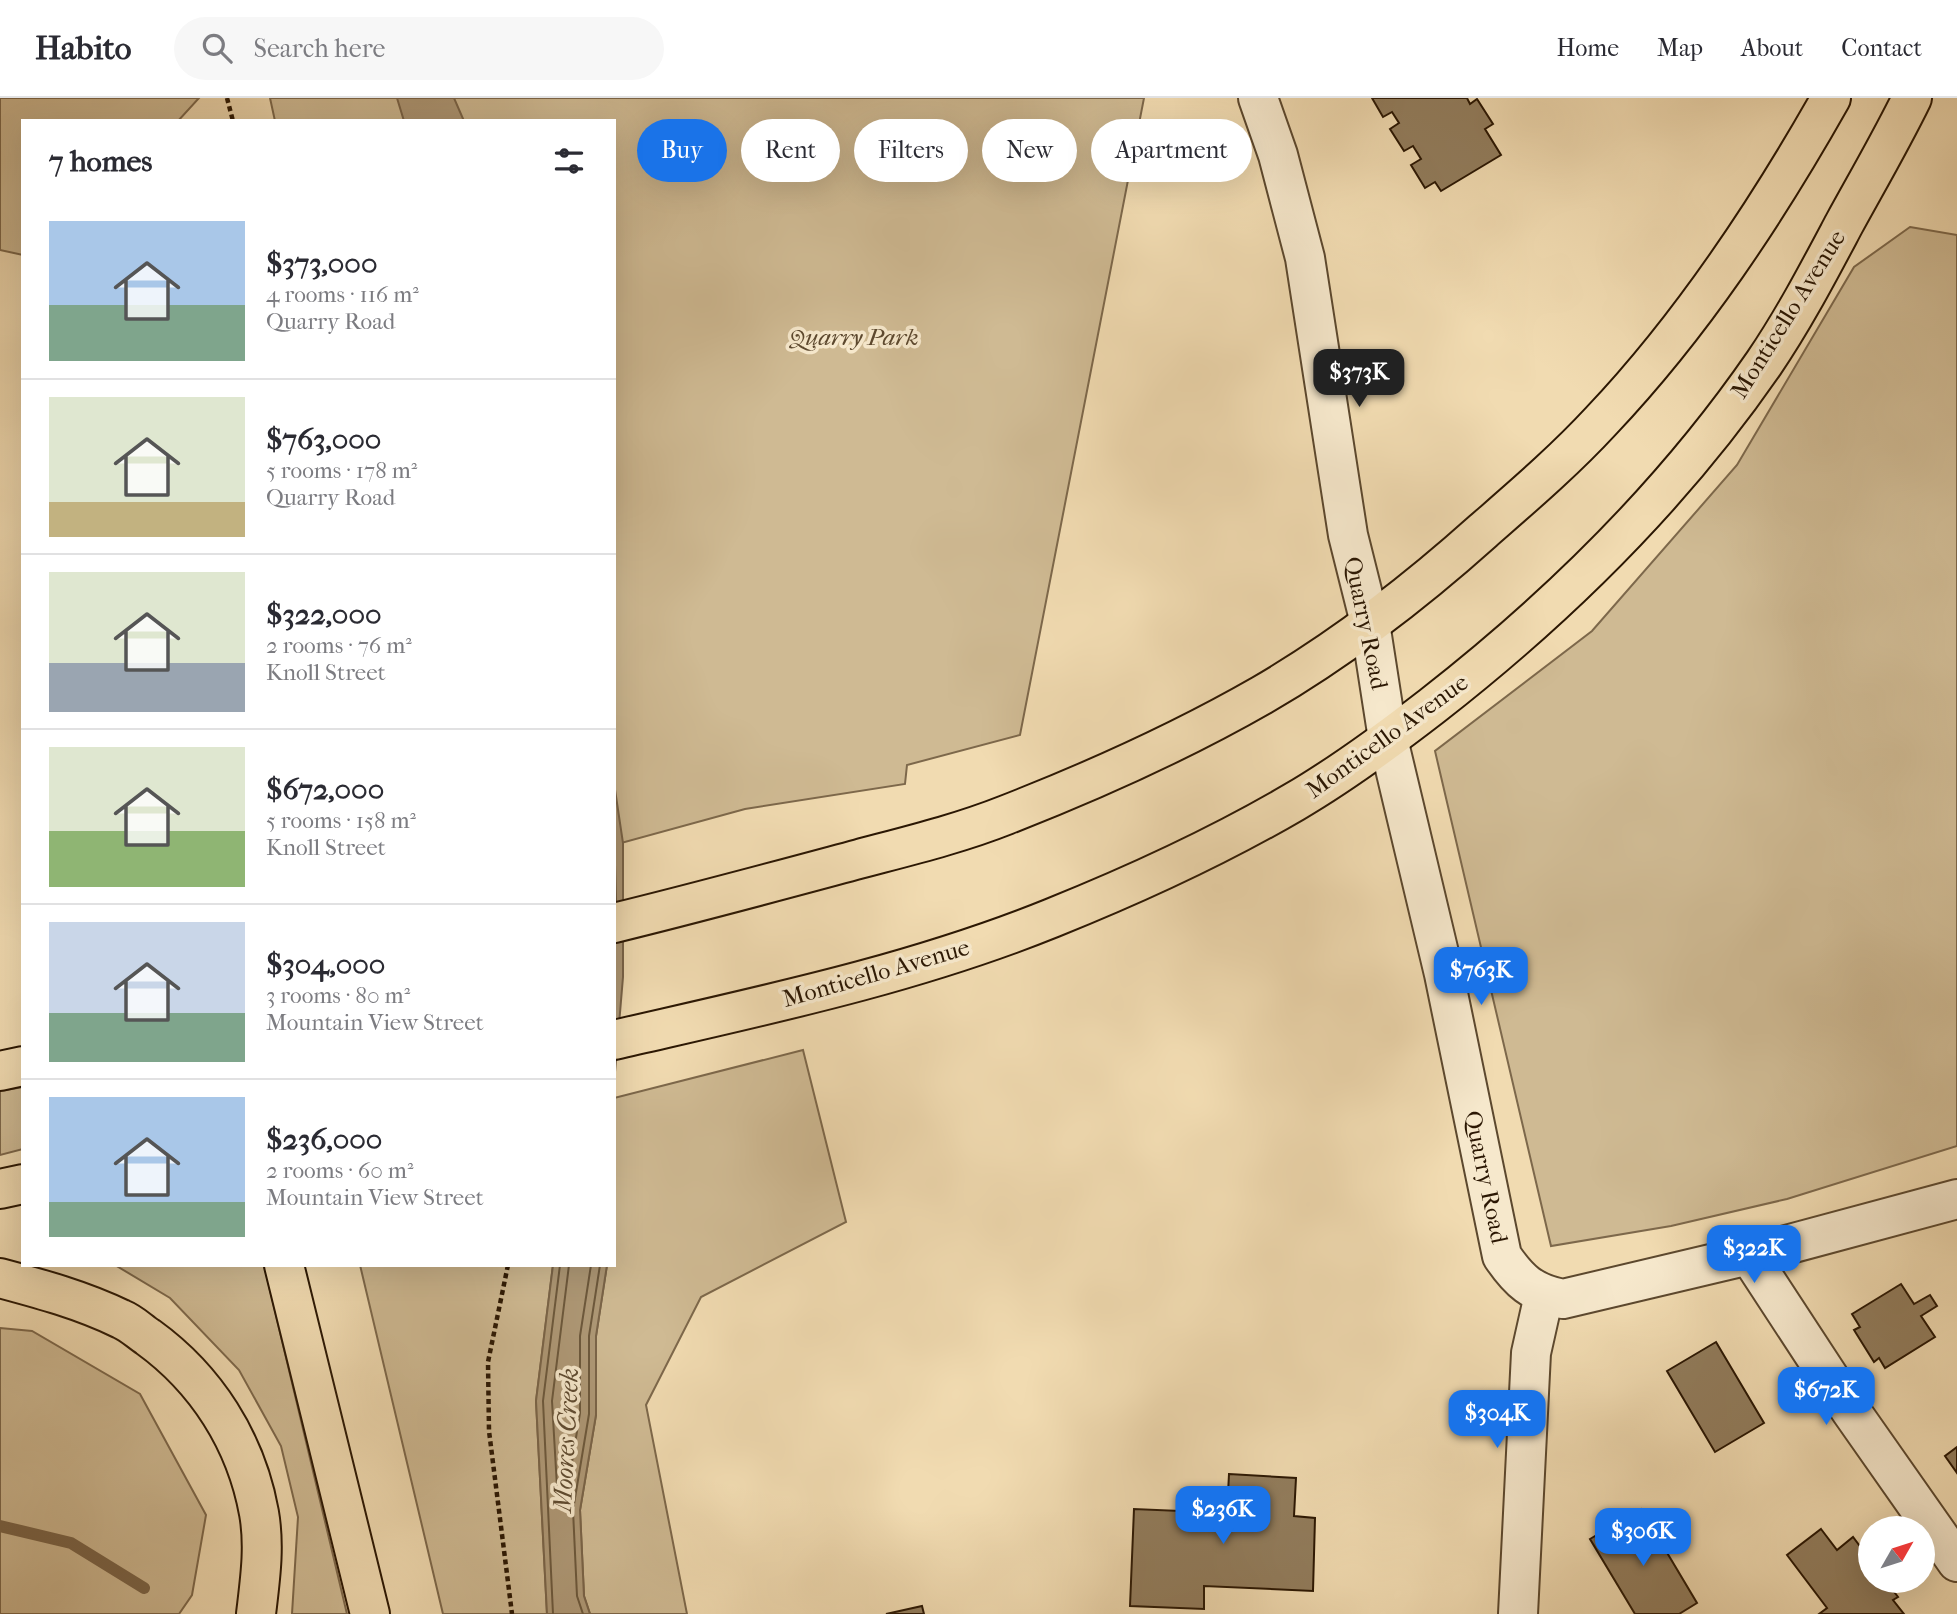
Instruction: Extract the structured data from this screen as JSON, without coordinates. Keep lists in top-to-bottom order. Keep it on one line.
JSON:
{"streets":{"main road":["Monticello Avenue"],"street":["Quarry Road"]},"crossings":[["Monticello Avenue","Quarry Road"]],"water":["Moores Creek"],"parks":["Quarry Park"],"north":"top right","page":{"header":"Habito","search":"Search here","nav":["Home","Map","About","Contact"],"chip":["Buy","Rent","Filters","New","Apartment"],"heading":"7 homes","list":[{"name":"$373,000","note":"4 rooms · 116 m² · Quarry Road"},{"name":"$763,000","note":"5 rooms · 178 m² · Quarry Road"},{"name":"$322,000","note":"2 rooms · 76 m² · Knoll Street"},{"name":"$672,000","note":"5 rooms · 158 m² · Knoll Street"},{"name":"$304,000","note":"3 rooms · 80 m² · Mountain View Street"},{"name":"$236,000","note":"2 rooms · 60 m² · Mountain View Street"}],"price":["$373K","$763K","$322K","$672K","$304K","$236K","$306K"]}}
